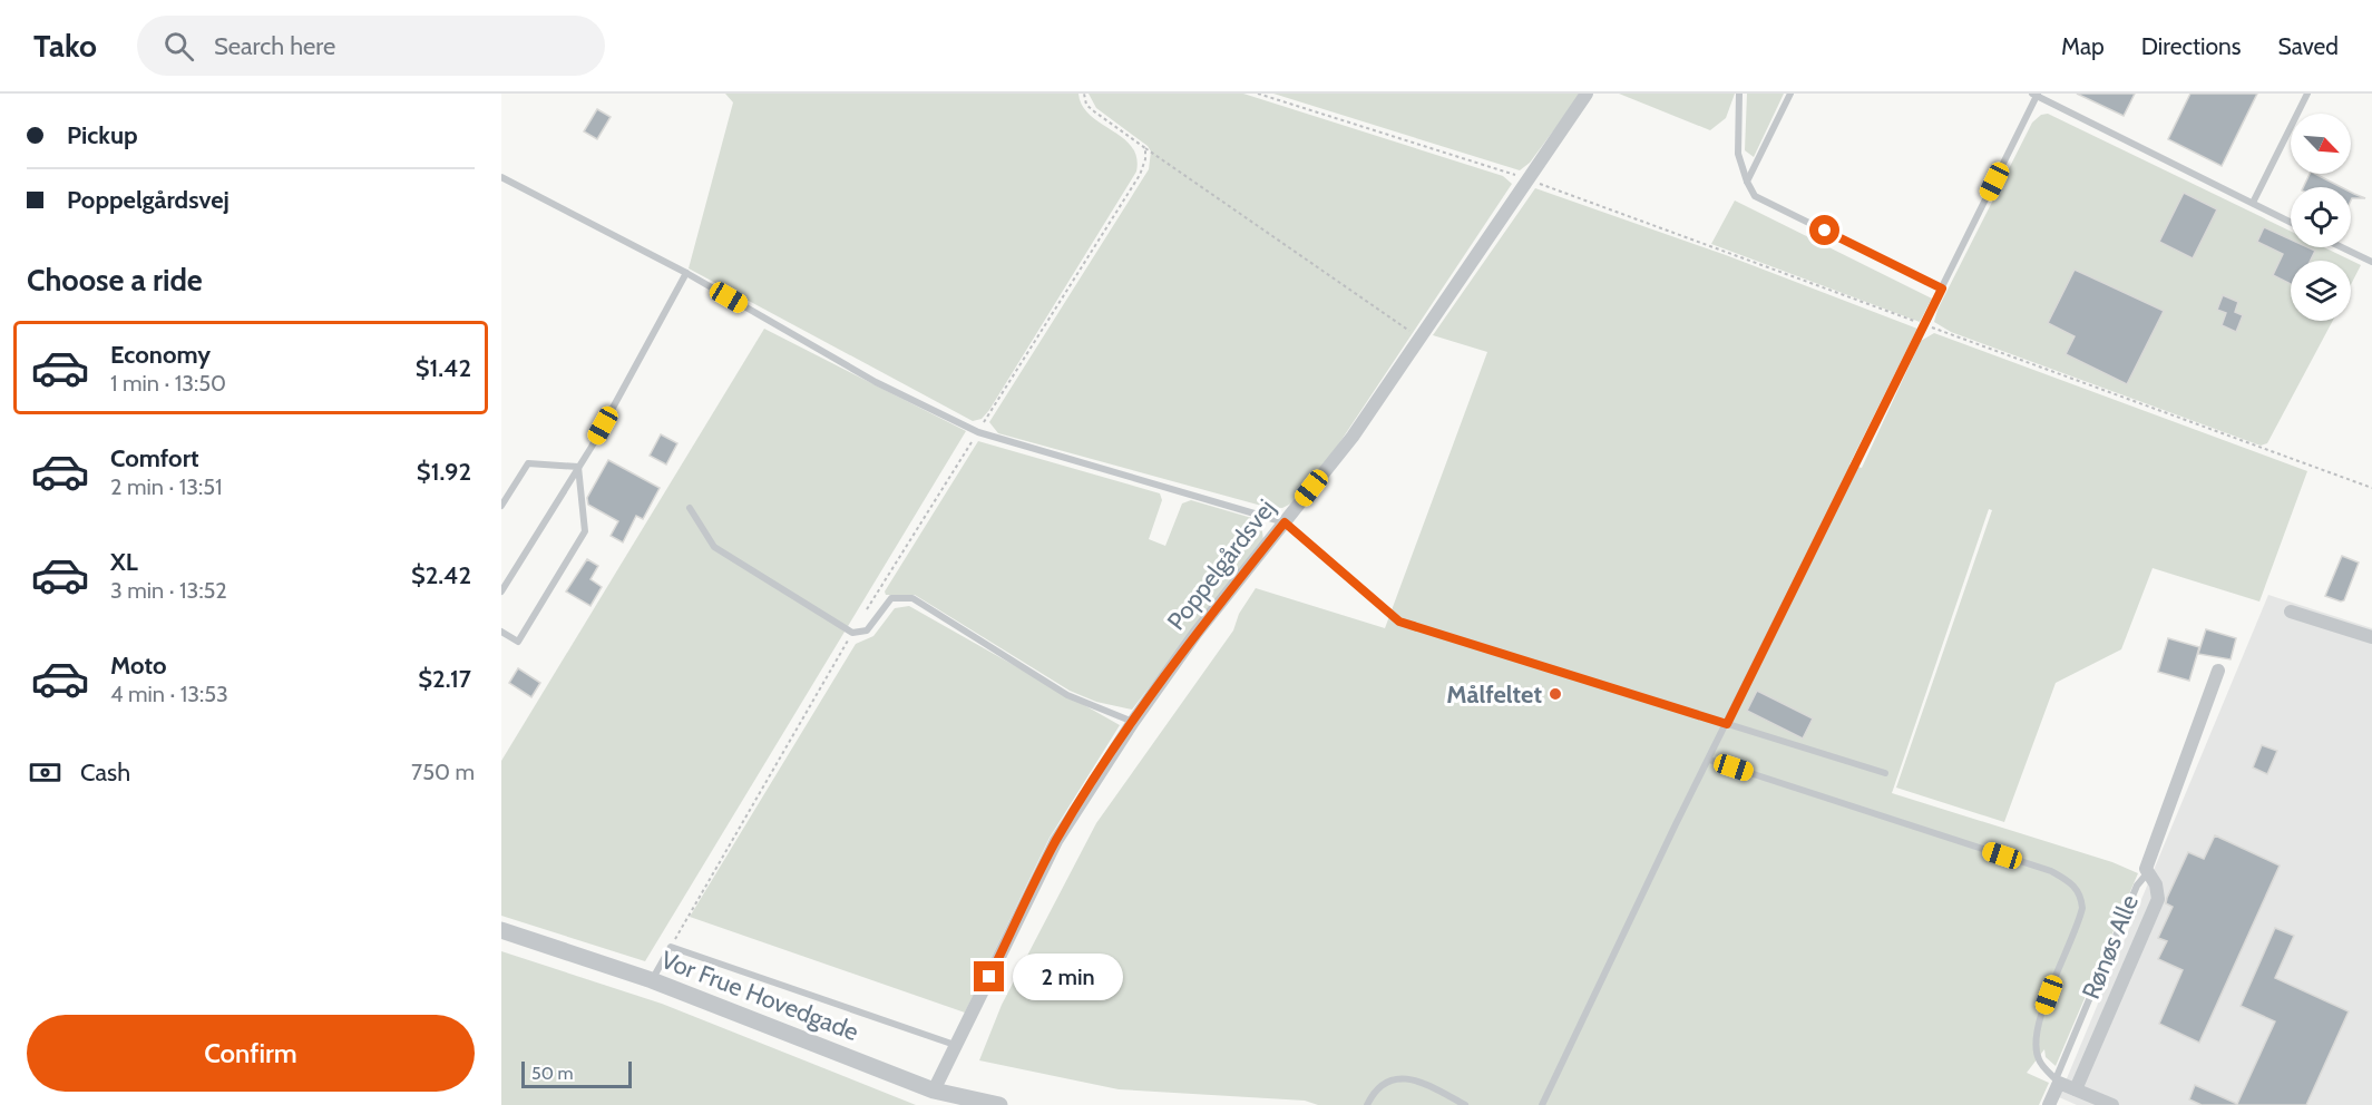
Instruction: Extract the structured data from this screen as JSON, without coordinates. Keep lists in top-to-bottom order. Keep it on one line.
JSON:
{"streets":{"street":["Poppelgårdsvej","Rønøs Alle","Vor Frue Hovedgade"]},"crossings":[["Poppelgårdsvej","Vor Frue Hovedgade"]],"places":["Målfeltet"],"scale_bar":"50 m","north":"bottom right","page":{"header":"Tako","search":"Search here","nav":["Map","Directions","Saved"],"banner":["Pickup","Poppelgårdsvej"],"heading":"Choose a ride","list":[{"name":"Economy","note":"1 min · 13:50","value":"$1.42"},{"name":"Comfort","note":"2 min · 13:51","value":"$1.92"},{"name":"XL","note":"3 min · 13:52","value":"$2.42"},{"name":"Moto","note":"4 min · 13:53","value":"$2.17"}],"pay":["Cash","750 m"],"bubble":"2 min","buttons":"Confirm","scale":"50 m"}}
